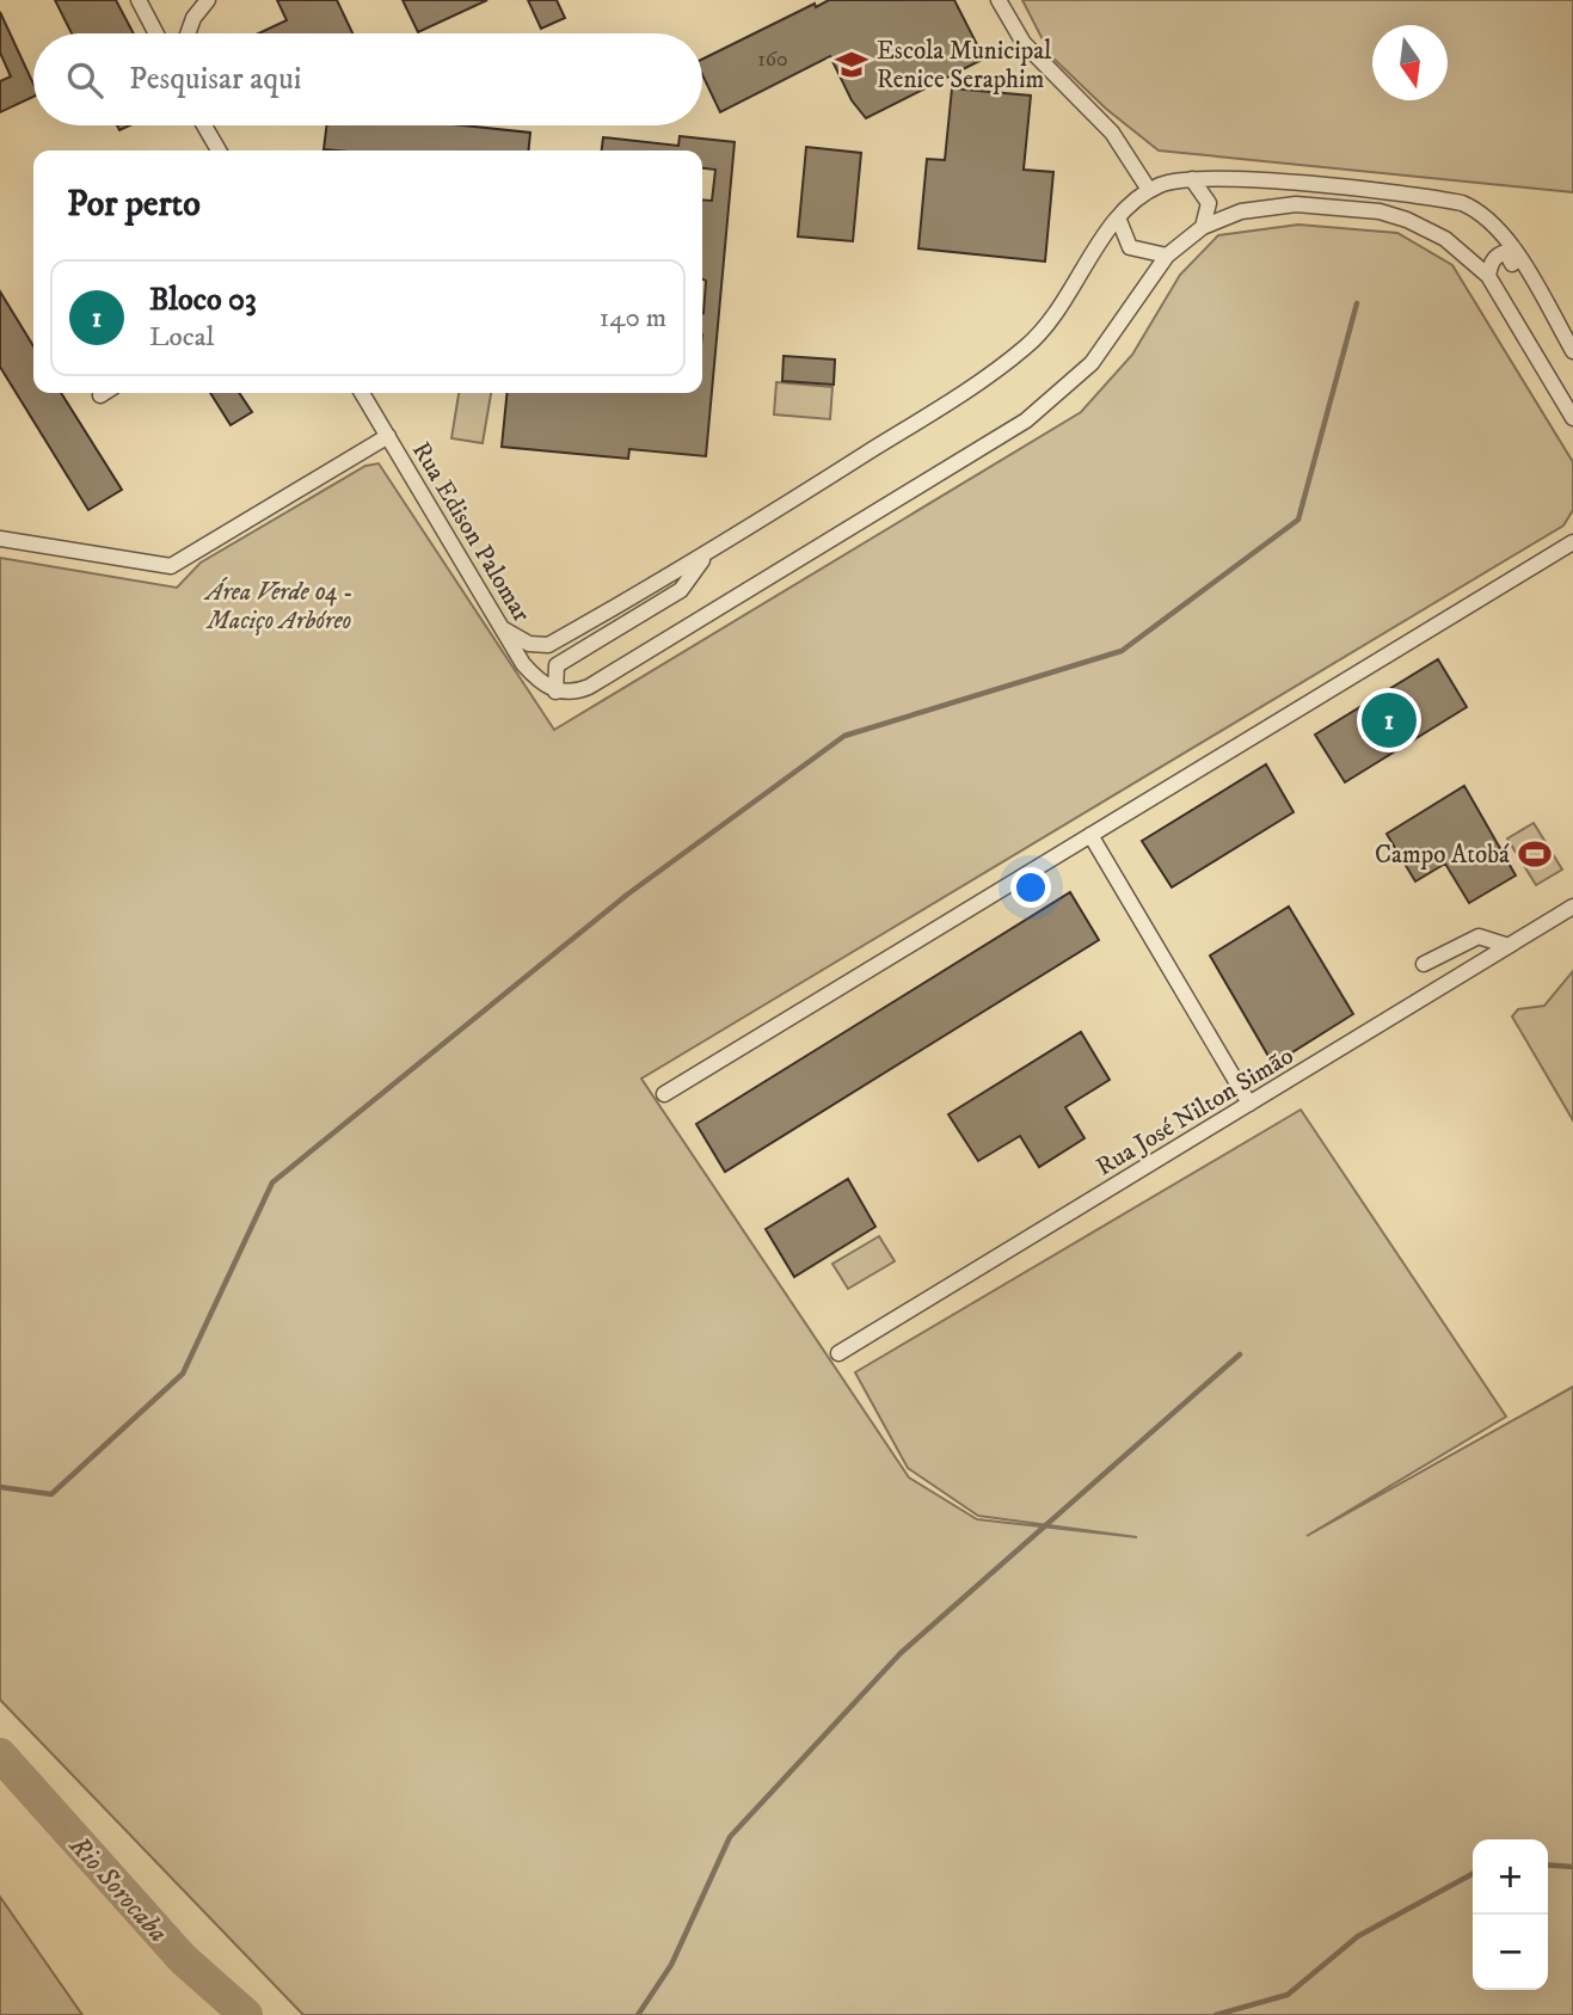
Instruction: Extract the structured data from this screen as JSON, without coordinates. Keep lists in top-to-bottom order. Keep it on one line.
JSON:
{"streets":{"street":["Rua Edison Palomar","Rua José Nilton Simão"]},"water":["Rio Sorocaba"],"parks":["Área Verde 04 - Maciço Arbóreo"],"places":{"school or university":["Escola Municipal Renice Seraphim"],"sports":["Campo Atobá"]},"house_numbers":["160"],"north":"bottom","page":{"search":"Pesquisar aqui","heading":"Por perto","list":[{"mark":"1","name":"Bloco 03","note":"Local","value":"140 m"}],"pins":"1","map_buttons":["+","−"]}}
